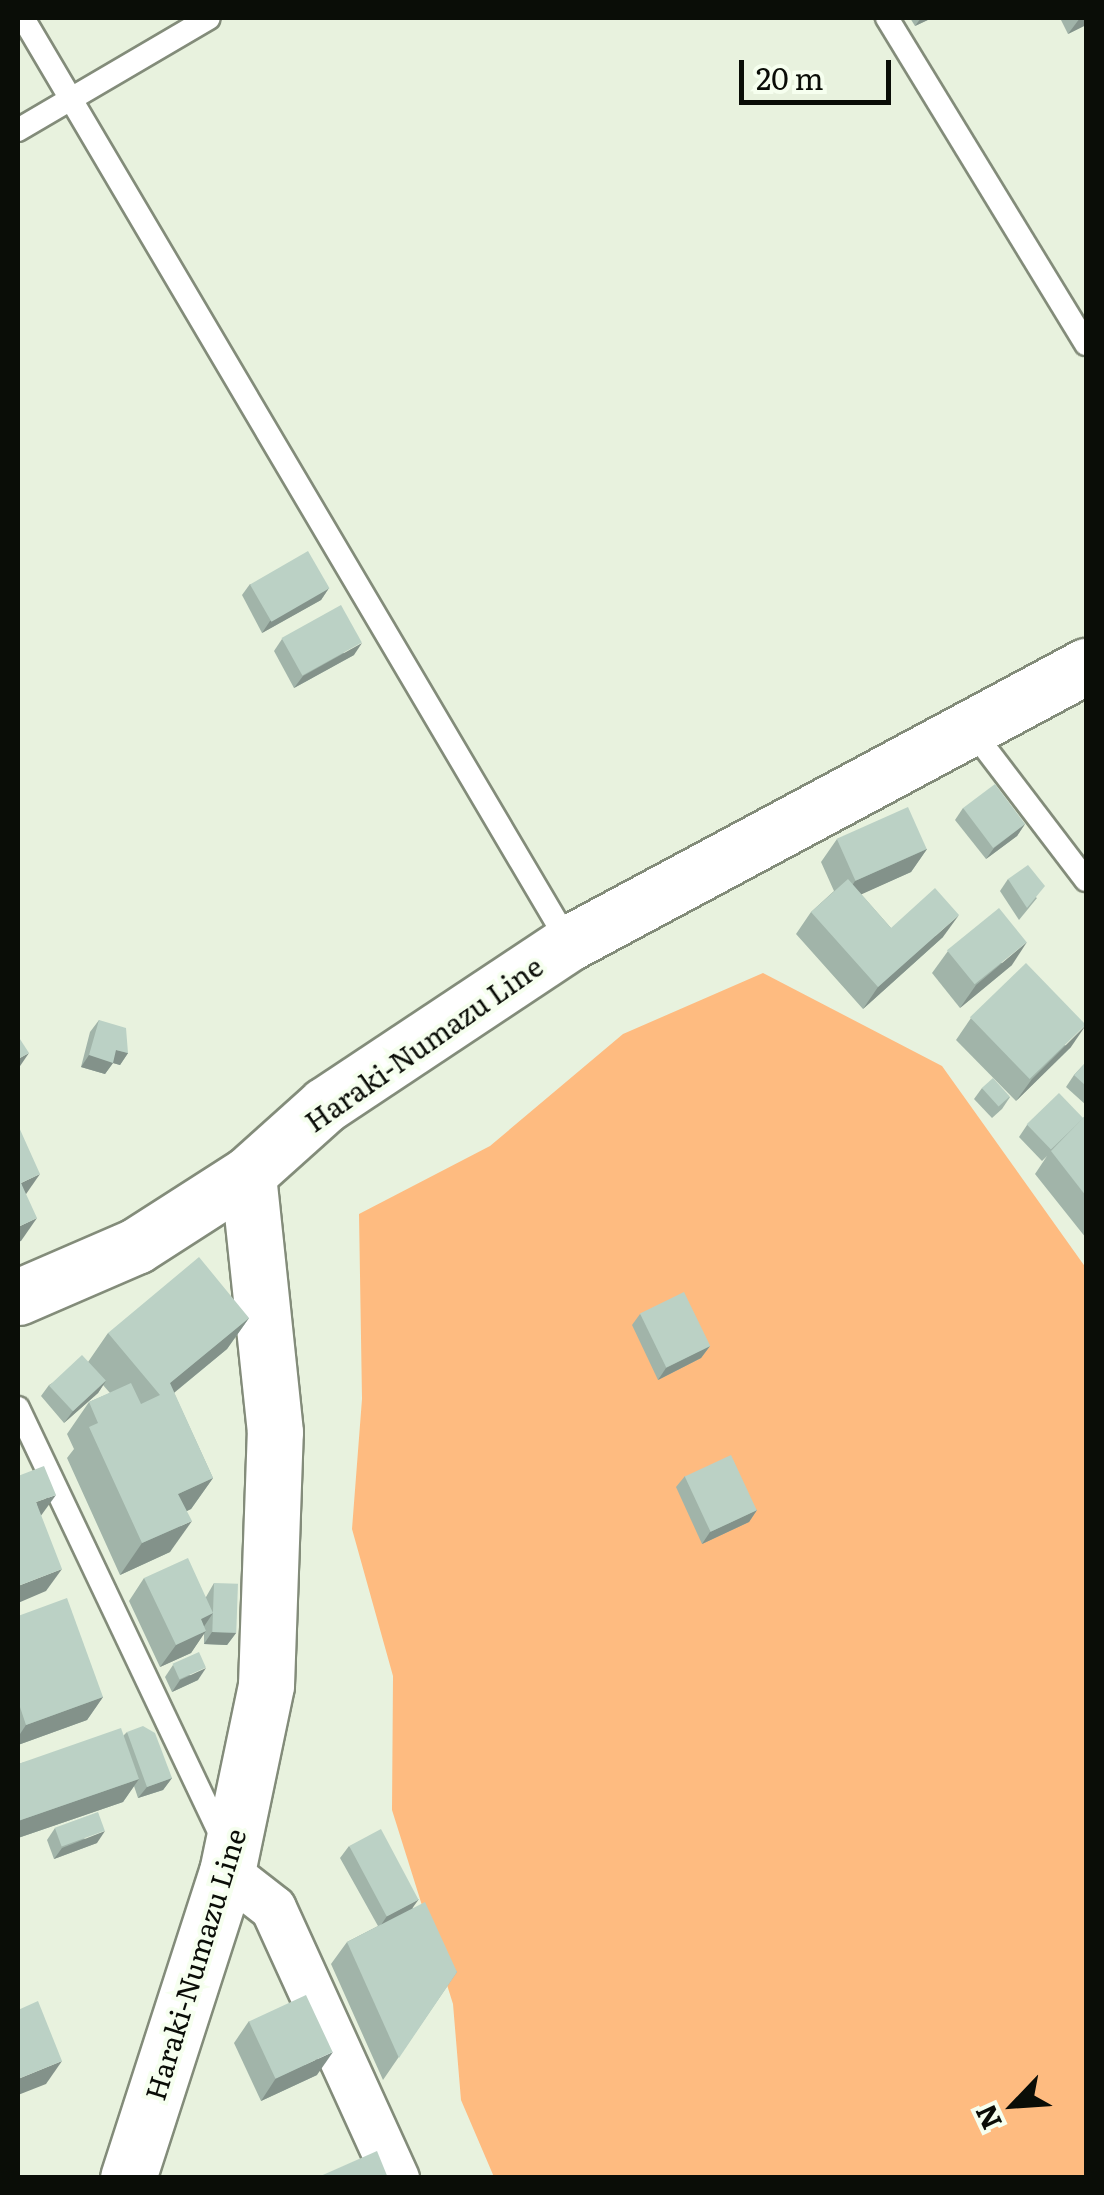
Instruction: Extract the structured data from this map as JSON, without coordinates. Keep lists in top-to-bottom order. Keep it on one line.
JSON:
{"streets":{"main road":["Haraki-Numazu Line"]},"scale_bar":"20 m","north":"bottom left"}
